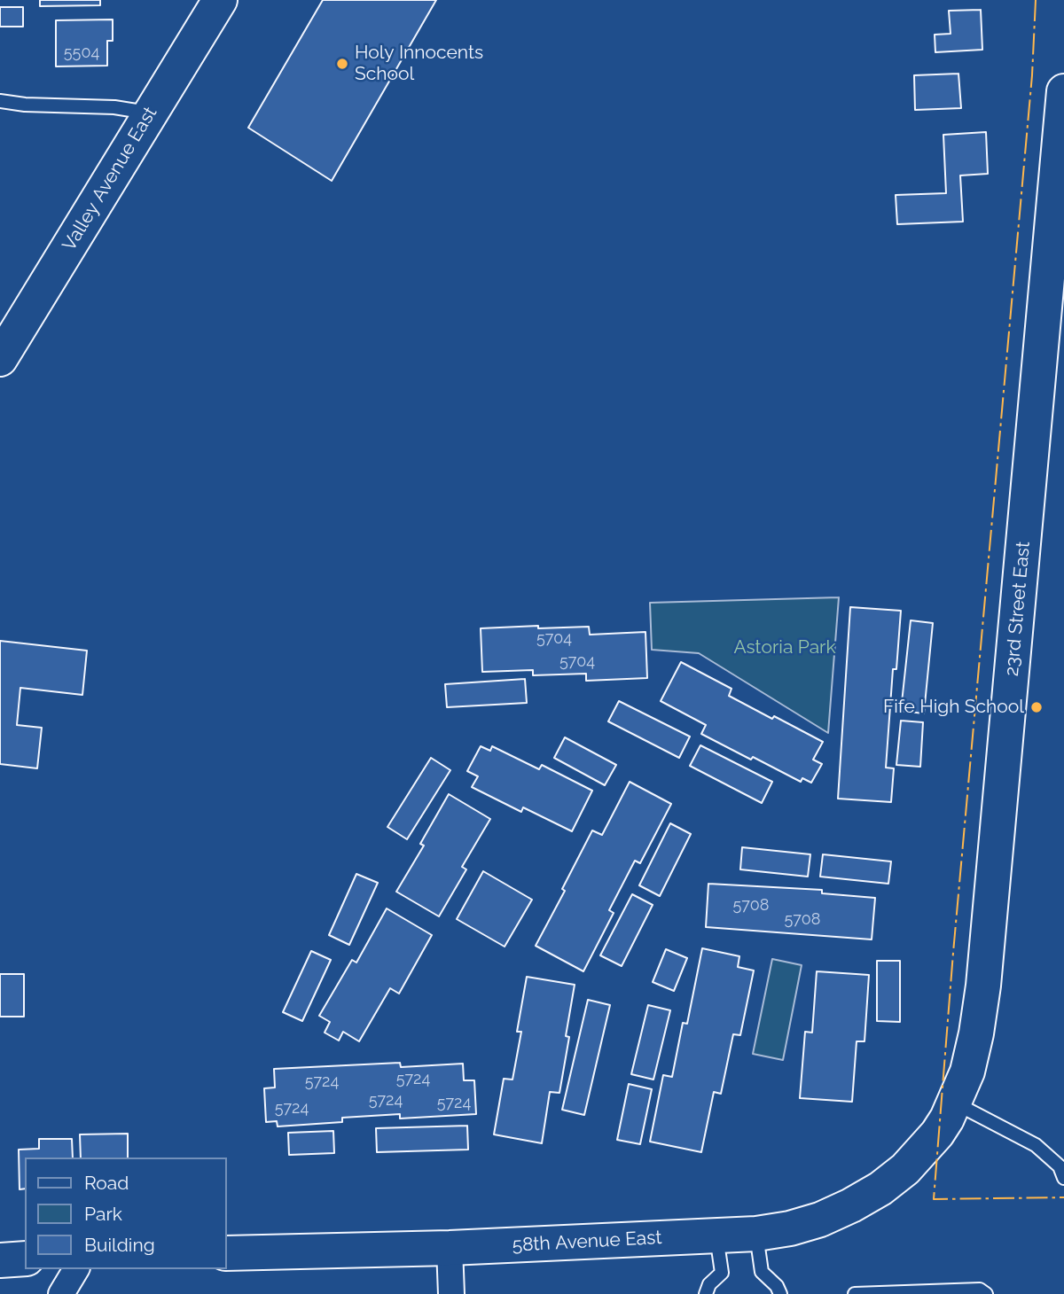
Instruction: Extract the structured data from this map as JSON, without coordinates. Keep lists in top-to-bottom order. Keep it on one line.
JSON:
{"streets":{"street":["Valley Avenue East","23rd Street East","58th Avenue East"]},"crossings":[["23rd Street East","58th Avenue East"]],"parks":["Astoria Park"],"places":["Holy Innocents School","Fife High School"],"house_numbers":["5504","5704","5704","5708","5708","5724","5724","5724","5724","5724"],"legend":["Road","Park","Building"]}
